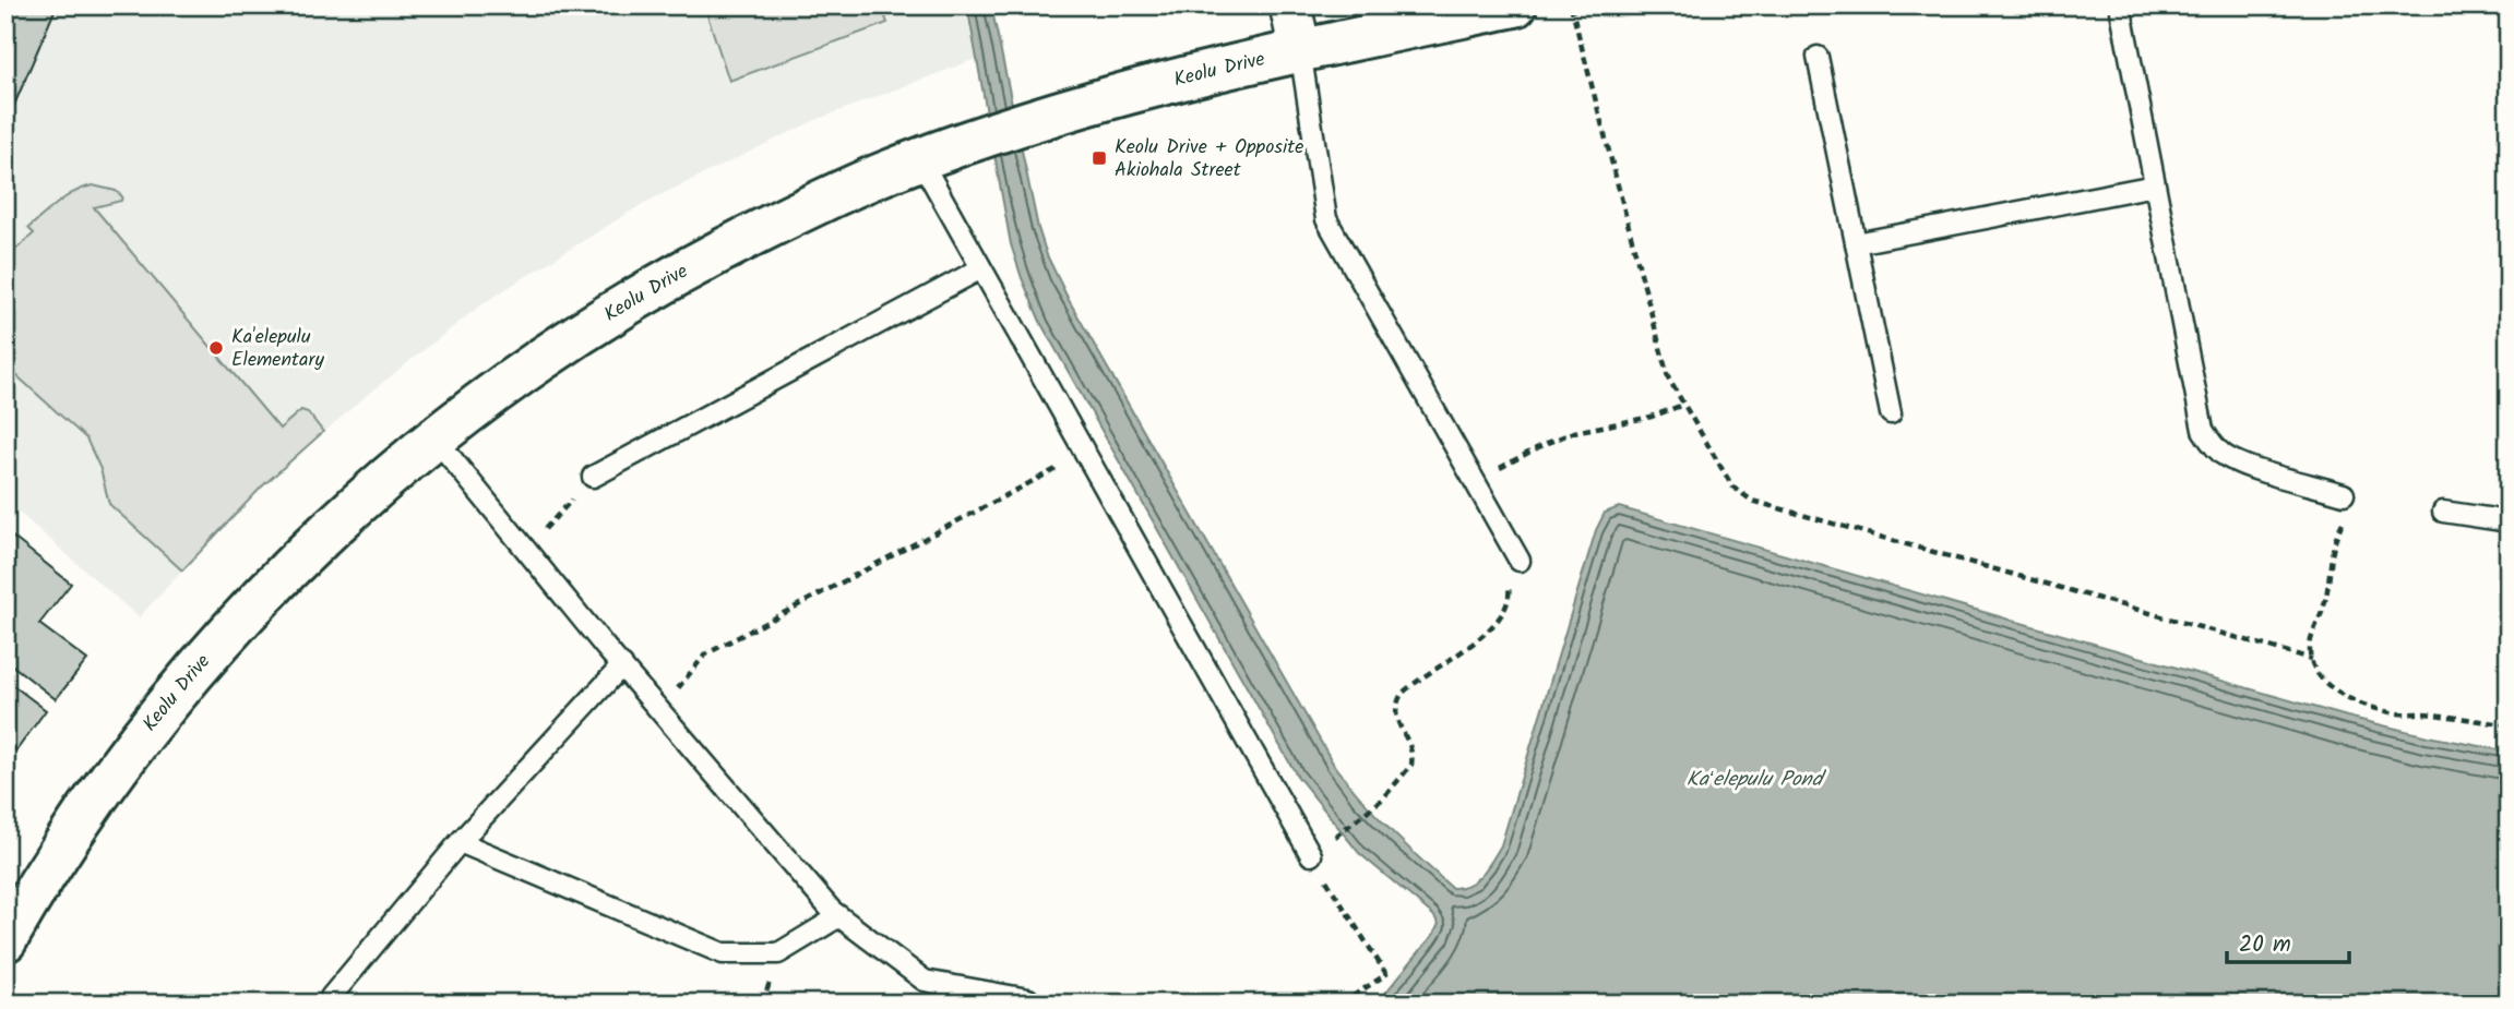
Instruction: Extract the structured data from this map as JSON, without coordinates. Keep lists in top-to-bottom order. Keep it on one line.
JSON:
{"streets":{"main road":["Keolu Drive"]},"water":["Kaʻelepulu Pond"],"places":{"transit":["Keolu Drive + Opposite Akiohala Street"],"other":["Ka'elepulu Elementary"]},"scale_bar":"20 m"}
